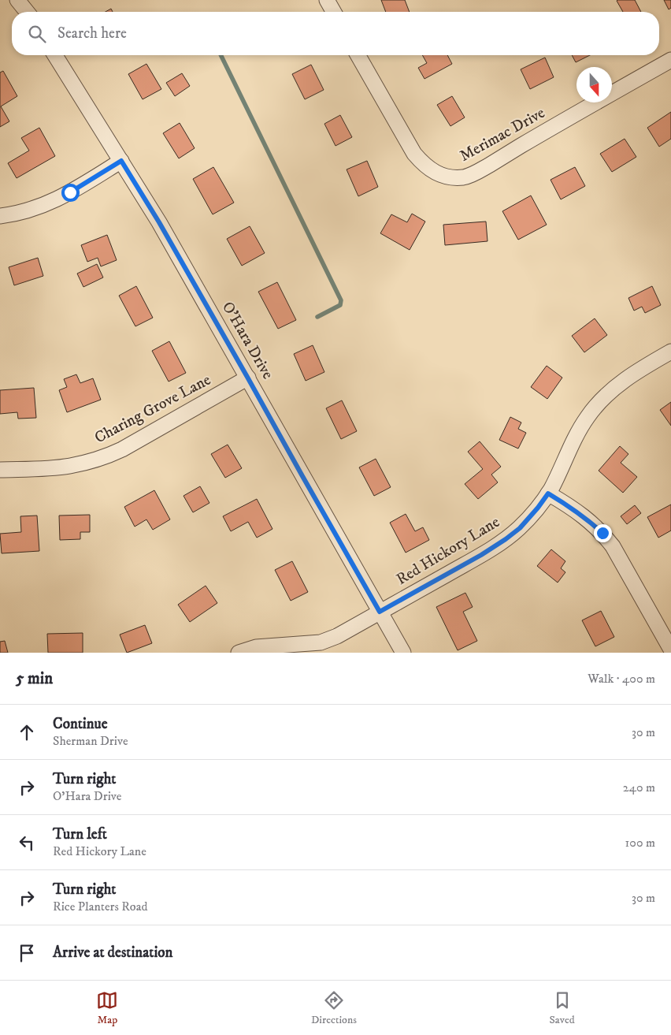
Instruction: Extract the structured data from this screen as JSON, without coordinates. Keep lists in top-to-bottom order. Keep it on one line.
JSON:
{"streets":{"street":["Merimac Drive","O'Hara Drive","Charing Grove Lane","Red Hickory Lane"]},"crossings":[["O'Hara Drive","Charing Grove Lane"],["O'Hara Drive","Red Hickory Lane"]],"north":"bottom","page":{"search":"Search here","heading":["5 min","Walk · 400 m"],"list":[["Continue","Sherman Drive","30 m"],["Turn right","O'Hara Drive","240 m"],["Turn left","Red Hickory Lane","100 m"],["Turn right","Rice Planters Road","30 m"],"Arrive at destination"],"nav":["Map","Directions","Saved"]}}
